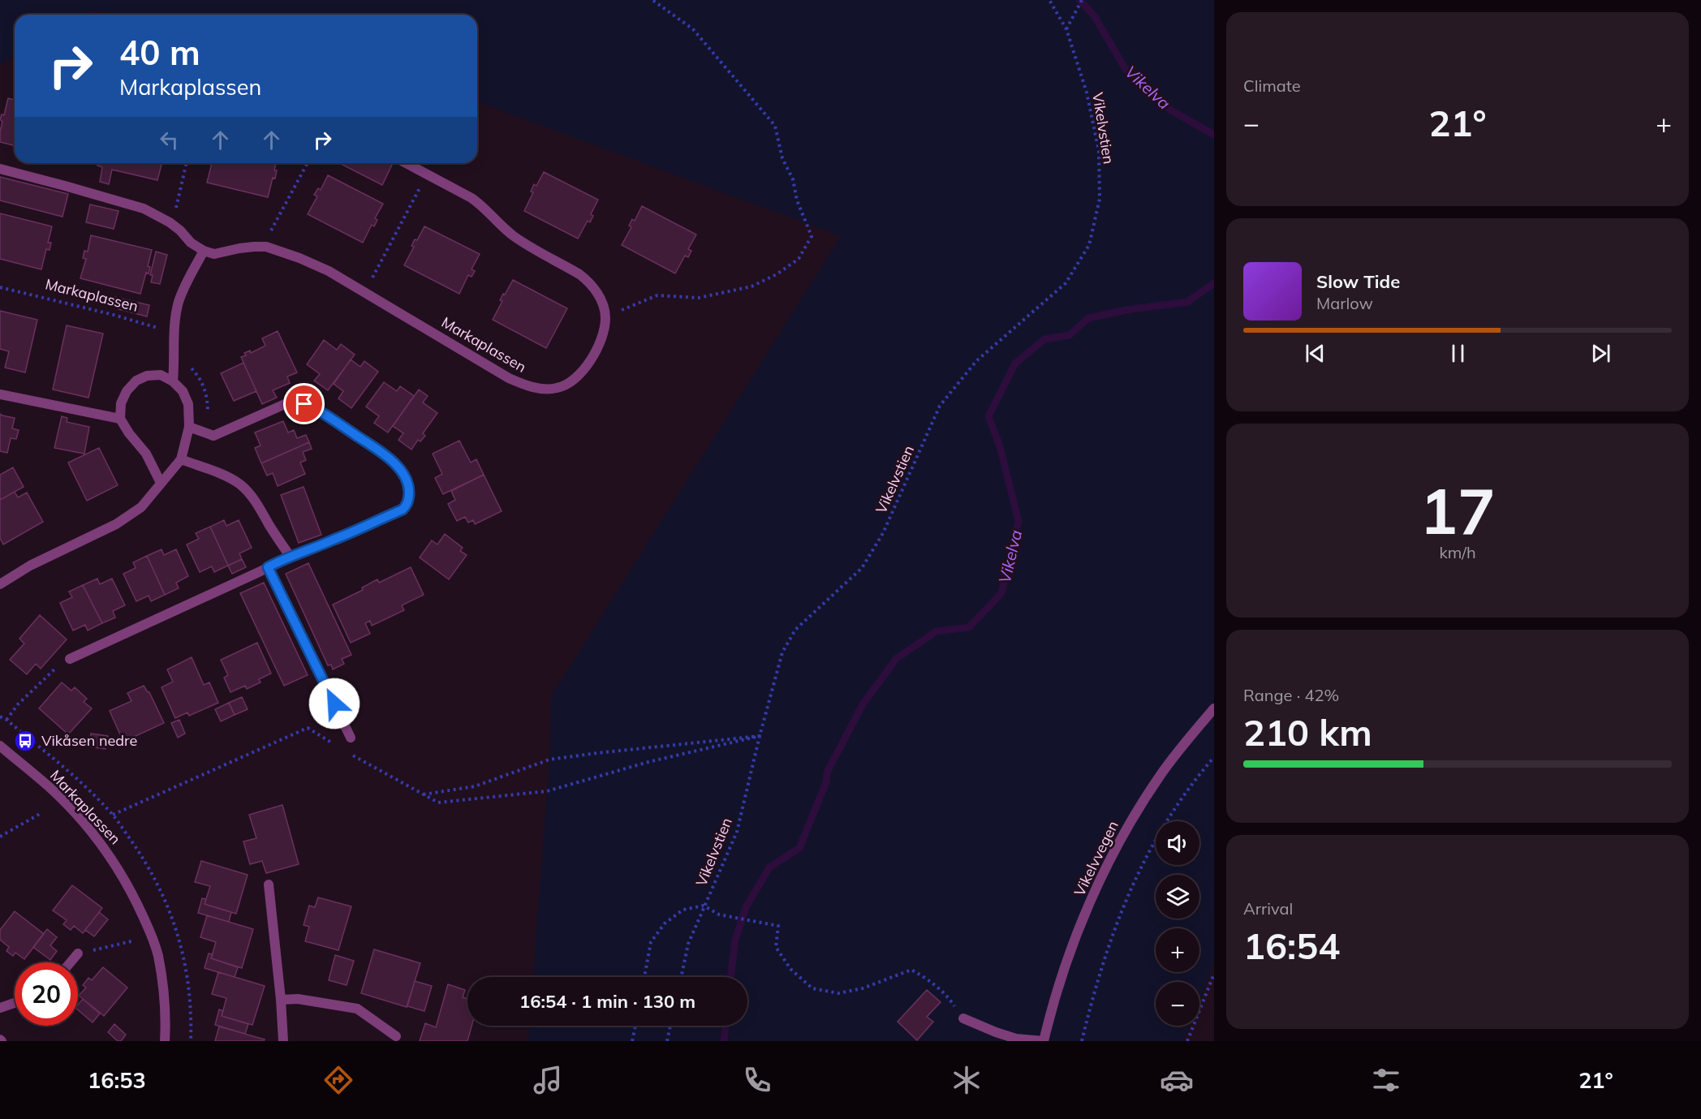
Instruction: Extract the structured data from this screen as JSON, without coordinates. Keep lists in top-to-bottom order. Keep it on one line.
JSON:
{"streets":{"street":["Markaplassen","Vikelvvegen"],"path":["Vikelvstien"]},"water":["Vikelva"],"places":{"bus stop":["Vikåsen nedre"]},"page":{"tile":["Climate",["17","km/h"],["Range · 42%","210 km"],["Arrival","16:54"]],"turn":["40 m","Markaplassen"],"heat":["−","21°","+"],"song":["Slow Tide","Marlow"],"map_buttons":["+","−"],"limit":"20","trip":"16:54 · 1 min · 130 m","tabs":["16:53","21°"]}}
